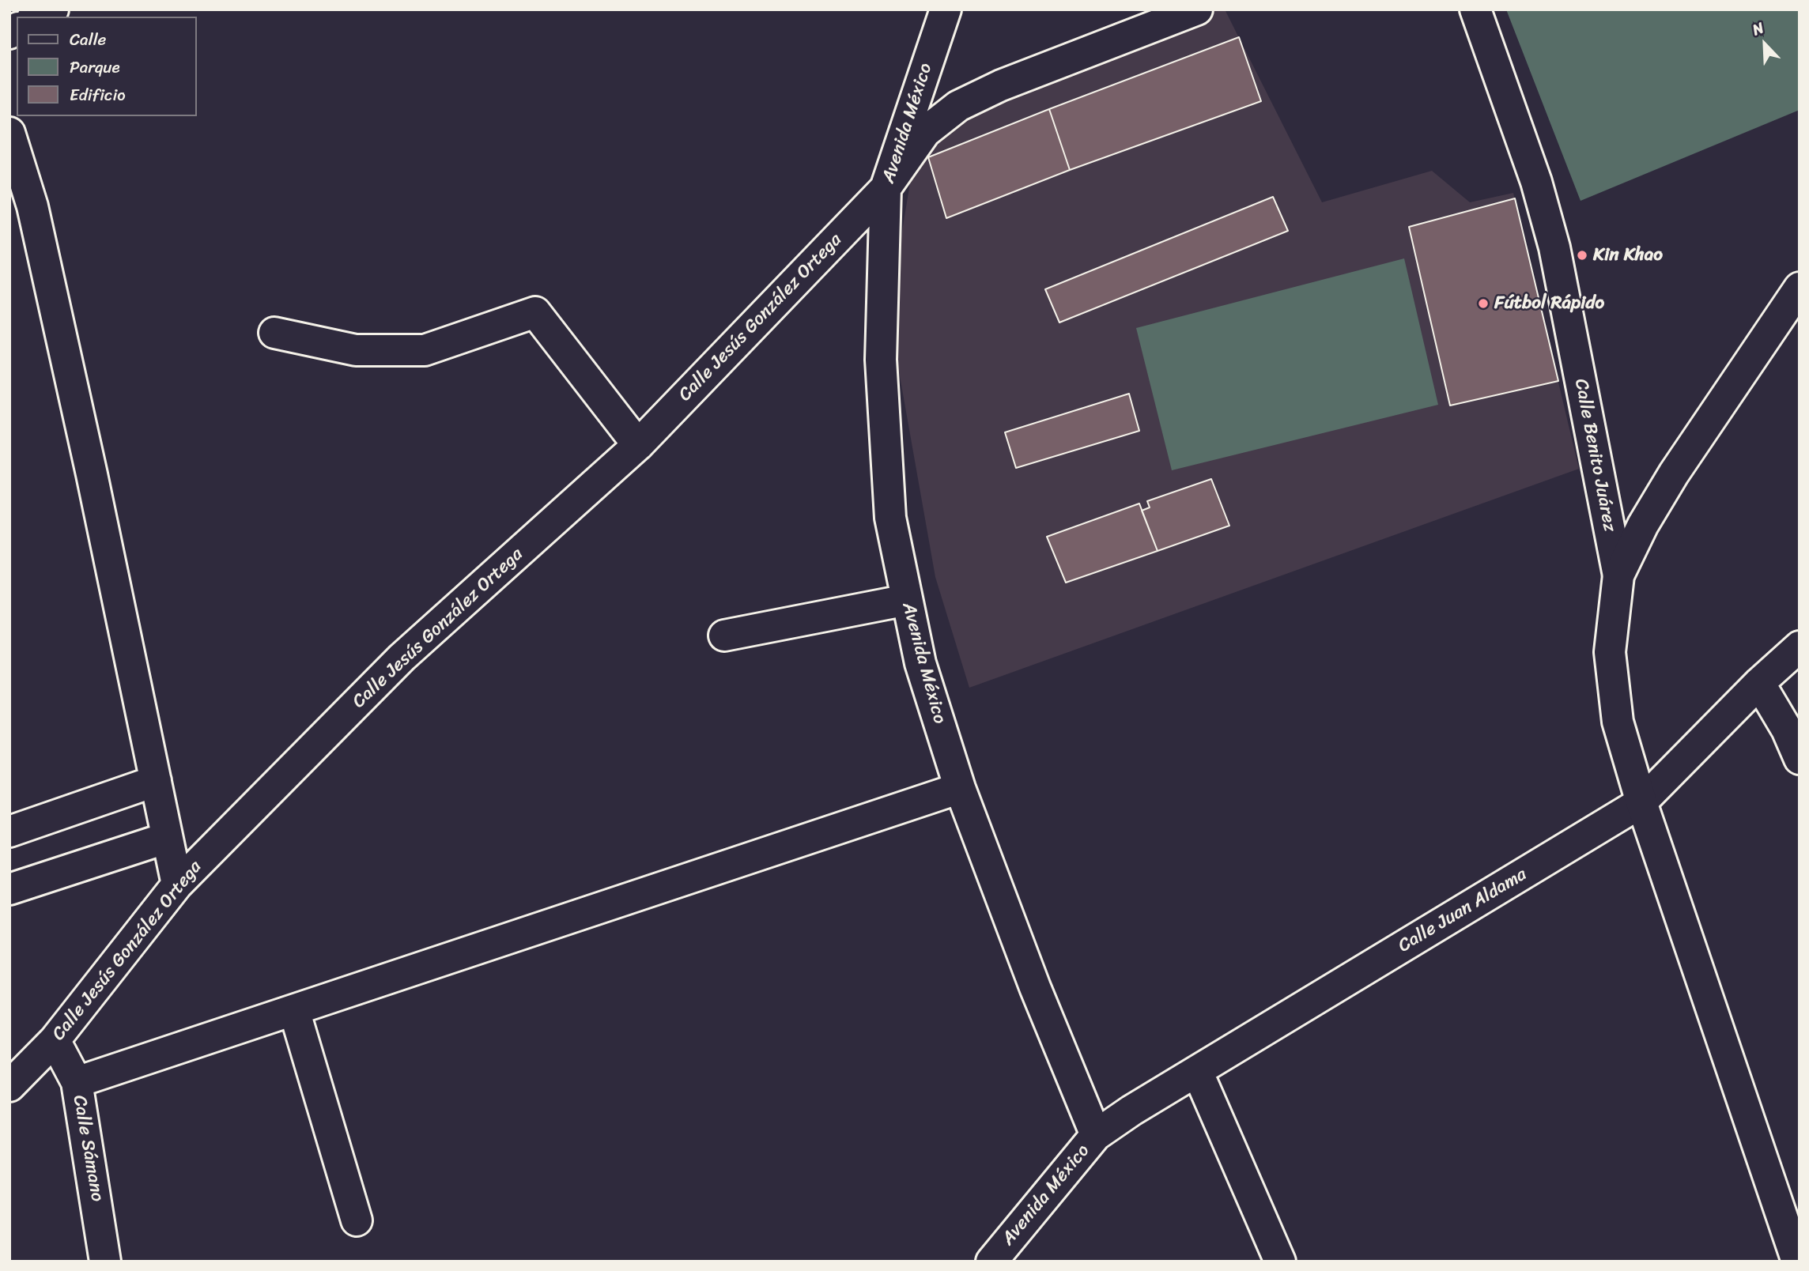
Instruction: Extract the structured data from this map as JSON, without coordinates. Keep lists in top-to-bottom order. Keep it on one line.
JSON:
{"streets":{"street":["Avenida México","Calle Jesús González Ortega","Calle Benito Juárez","Calle Juan Aldama","Calle Sámano"]},"crossings":[["Avenida México","Calle Jesús González Ortega"],["Avenida México","Calle Juan Aldama"],["Calle Jesús González Ortega","Calle Sámano"]],"places":["Kin Khao","Fútbol Rápido"],"legend":["Calle","Parque","Edificio"],"north":"top left"}
